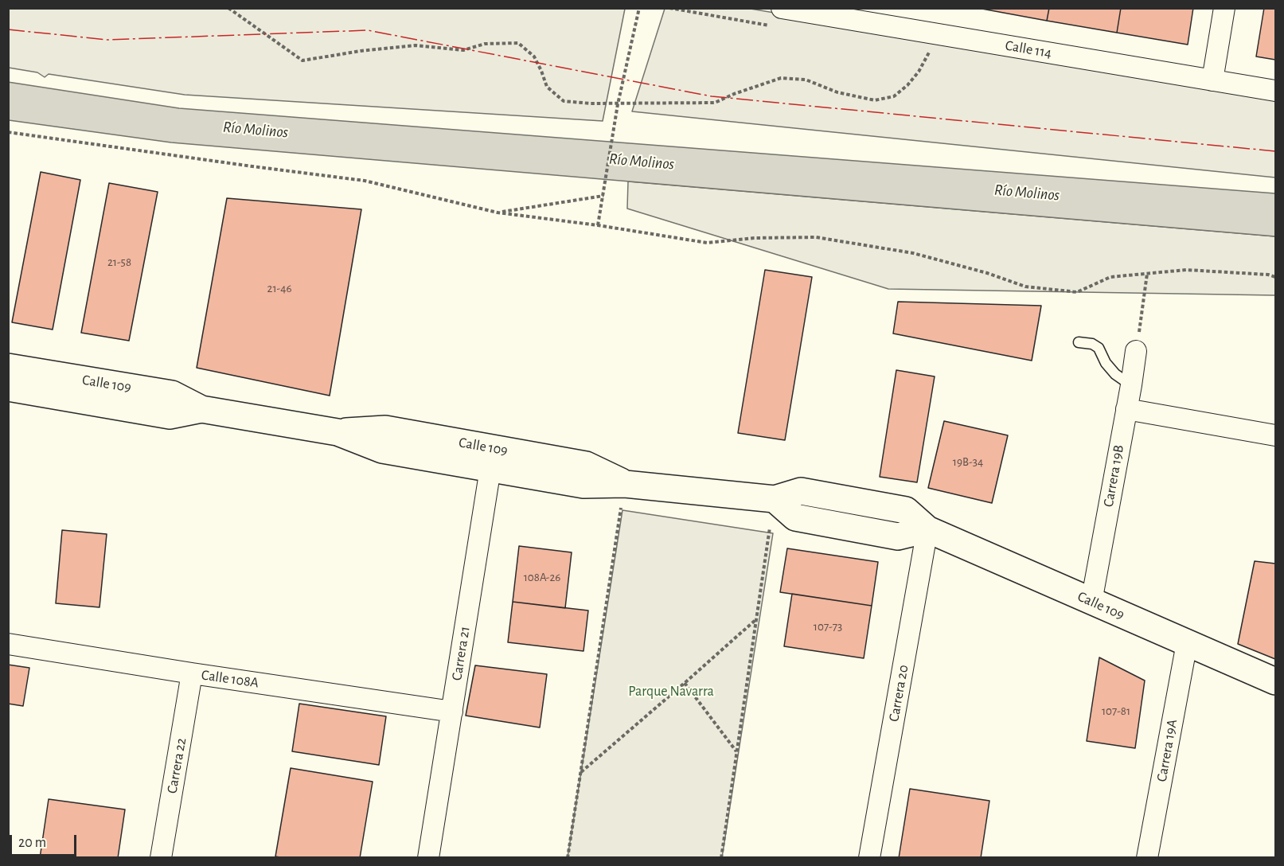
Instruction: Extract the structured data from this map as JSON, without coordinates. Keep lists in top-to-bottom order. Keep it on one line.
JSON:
{"streets":{"street":["Calle 114","Calle 109","Carrera 19B","Carrera 21","Calle 108A","Carrera 20","Carrera 19A","Carrera 22"]},"crossings":[["Calle 109","Carrera 19B"],["Calle 109","Carrera 21"],["Calle 109","Carrera 20"],["Calle 109","Carrera 19A"],["Carrera 21","Calle 108A"],["Calle 108A","Carrera 22"]],"water":["Río Molinos"],"parks":["Parque Navarra"],"house_numbers":["21-58","21-46","19B-34","108A-26","107-73","107-81"],"scale_bar":"20 m"}
